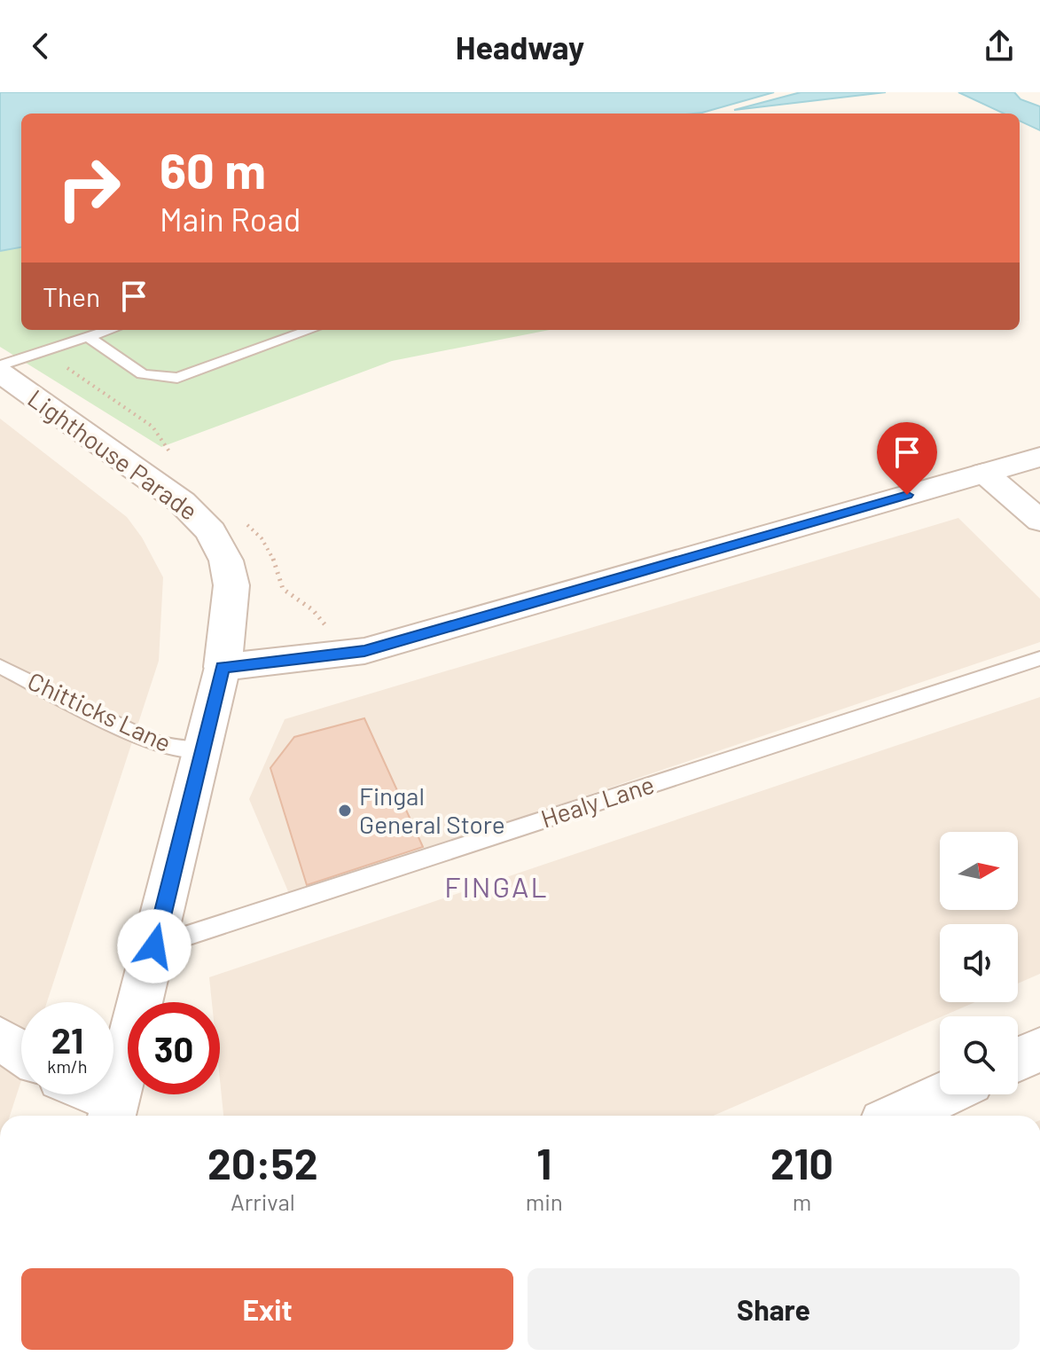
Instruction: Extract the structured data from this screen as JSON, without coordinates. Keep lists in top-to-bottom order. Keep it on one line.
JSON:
{"streets":{"street":["Lighthouse Parade"],"lane":["Chitticks Lane","Healy Lane"]},"crossings":[["Lighthouse Parade","Chitticks Lane"],["Lighthouse Parade","Healy Lane"]],"districts":["FINGAL"],"places":["Fingal General Store"],"north":"right","page":{"header":"Headway","turn":["60 m","Main Road"],"then":"Then","speed":"21 km/h","limit":"30","eta":["20:52","Arrival","1","min","210","m"],"buttons":["Exit","Share"]}}
